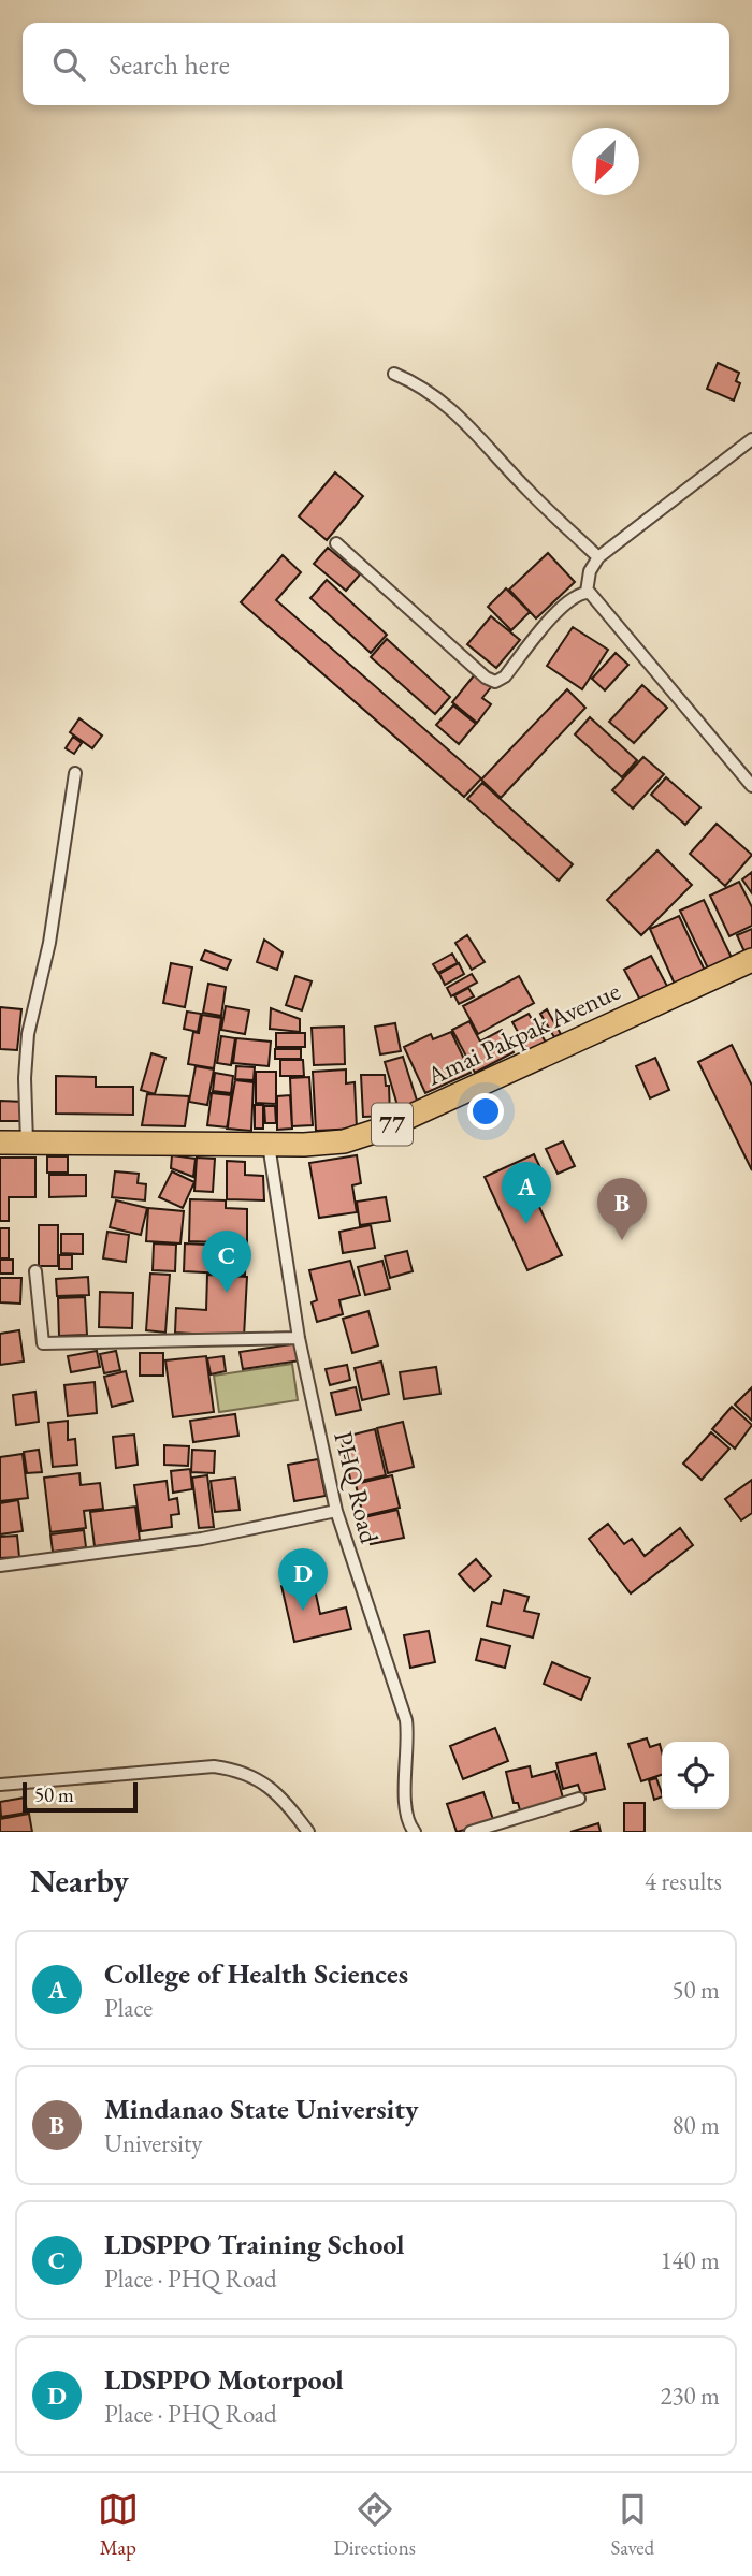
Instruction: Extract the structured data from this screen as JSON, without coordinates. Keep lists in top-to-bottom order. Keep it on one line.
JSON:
{"streets":{"highway":["Amai Pakpak Avenue","77"],"street":["PHQ Road"]},"crossings":[["Amai Pakpak Avenue","PHQ Road"]],"scale_bar":"50 m","north":"bottom left","page":{"search":"Search here","pins":["A","B","C","D"],"scale":"50 m","heading":["Nearby","4 results"],"list":[{"mark":"A","name":"College of Health Sciences","note":"Place","value":"50 m"},{"mark":"B","name":"Mindanao State University","note":"University","value":"80 m"},{"mark":"C","name":"LDSPPO Training School","note":"Place · PHQ Road","value":"140 m"},{"mark":"D","name":"LDSPPO Motorpool","note":"Place · PHQ Road","value":"230 m"}],"nav":["Map","Directions","Saved"]}}
